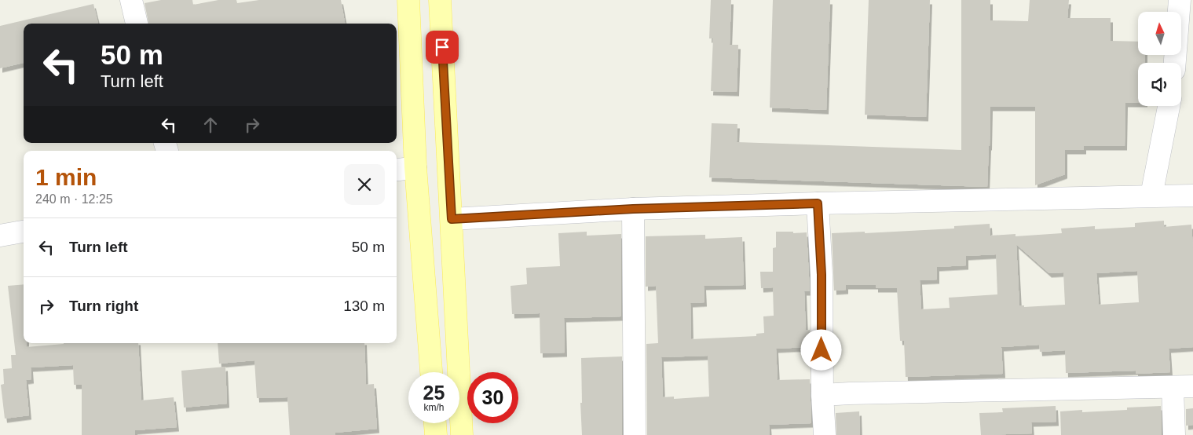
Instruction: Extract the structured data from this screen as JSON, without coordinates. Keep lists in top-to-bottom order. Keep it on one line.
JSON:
{"north":"top","page":{"turn":["50 m","Turn left"],"heading":["1 min","240 m · 12:25"],"list":[{"name":"Turn left","value":"50 m"},{"name":"Turn right","value":"130 m"}],"speed":"25 km/h","limit":"30"}}
